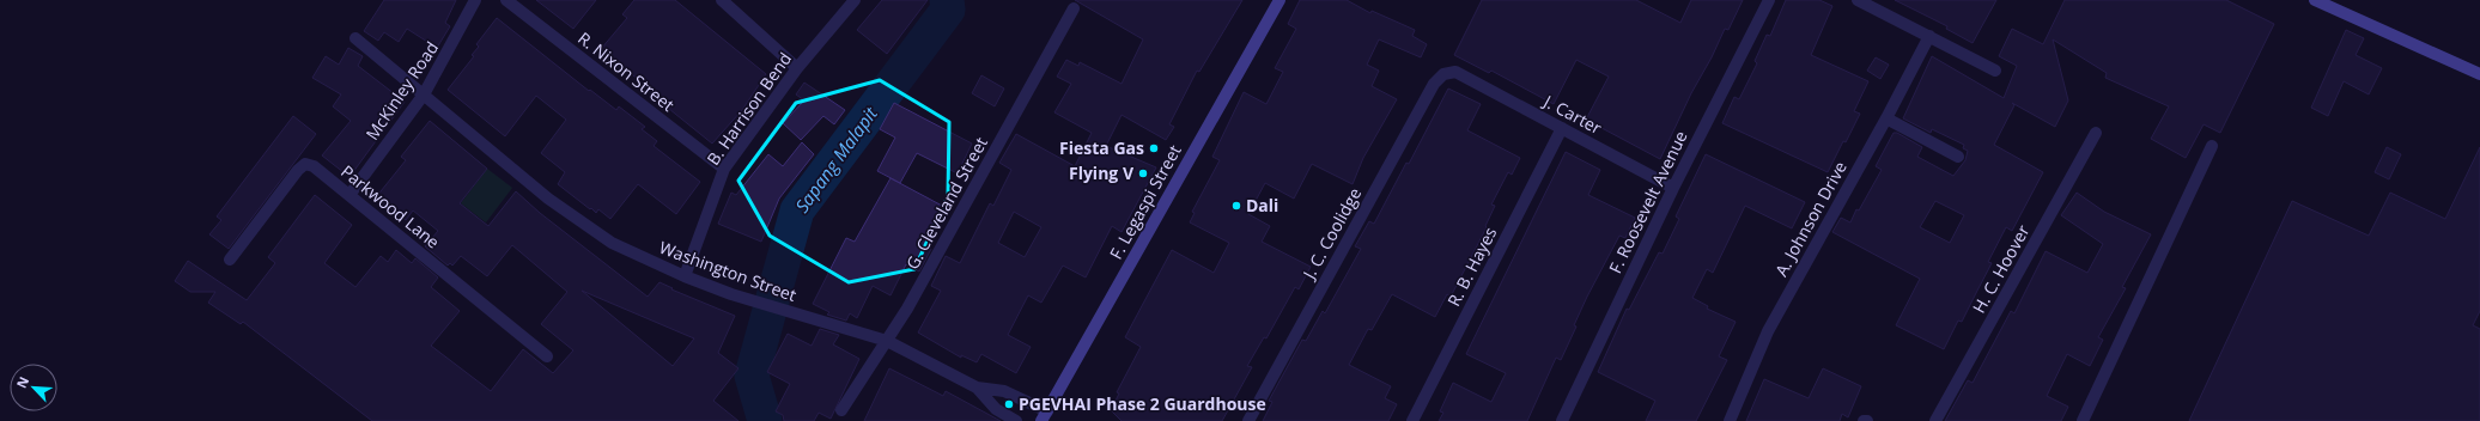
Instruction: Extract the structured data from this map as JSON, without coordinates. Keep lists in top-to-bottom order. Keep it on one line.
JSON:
{"streets":{"main road":["F. Legaspi Street"],"street":["R. Nixon Street","McKinley Road","B. Harrison Bend","J. Carter","F. Roosevelt Avenue","G. Cleveland Street","Parkwood Lane","A. Johnson Drive","J. C. Coolidge","R. B. Hayes","H. C. Hoover","Washington Street"]},"crossings":[["R. Nixon Street","B. Harrison Bend"],["McKinley Road","Parkwood Lane"],["McKinley Road","Washington Street"],["B. Harrison Bend","Washington Street"],["J. Carter","F. Roosevelt Avenue"],["J. Carter","J. C. Coolidge"],["J. Carter","R. B. Hayes"],["F. Legaspi Street","Washington Street"],["G. Cleveland Street","Washington Street"]],"water":["Sapang Malapit"],"places":["Fiesta Gas","Flying V","Dali","PGEVHAI Phase 2 Guardhouse"],"north":"top left"}
